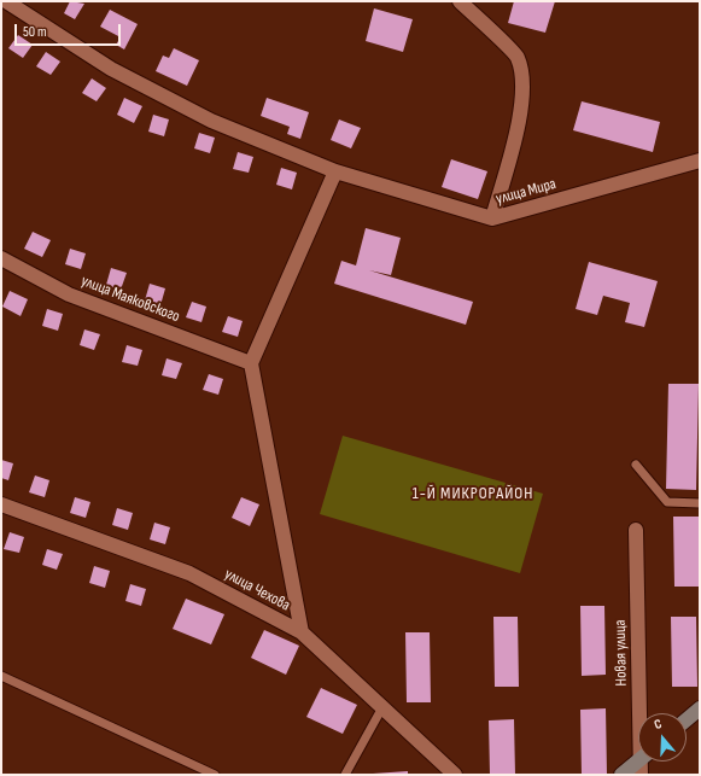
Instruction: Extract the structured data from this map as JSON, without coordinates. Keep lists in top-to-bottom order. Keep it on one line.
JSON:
{"streets":{"street":["улица Мира","улица Маяковского","улица Чехова","Новая улица"]},"districts":["1-Й МИКРОРАЙОН"],"scale_bar":"50 m","north":"top"}
